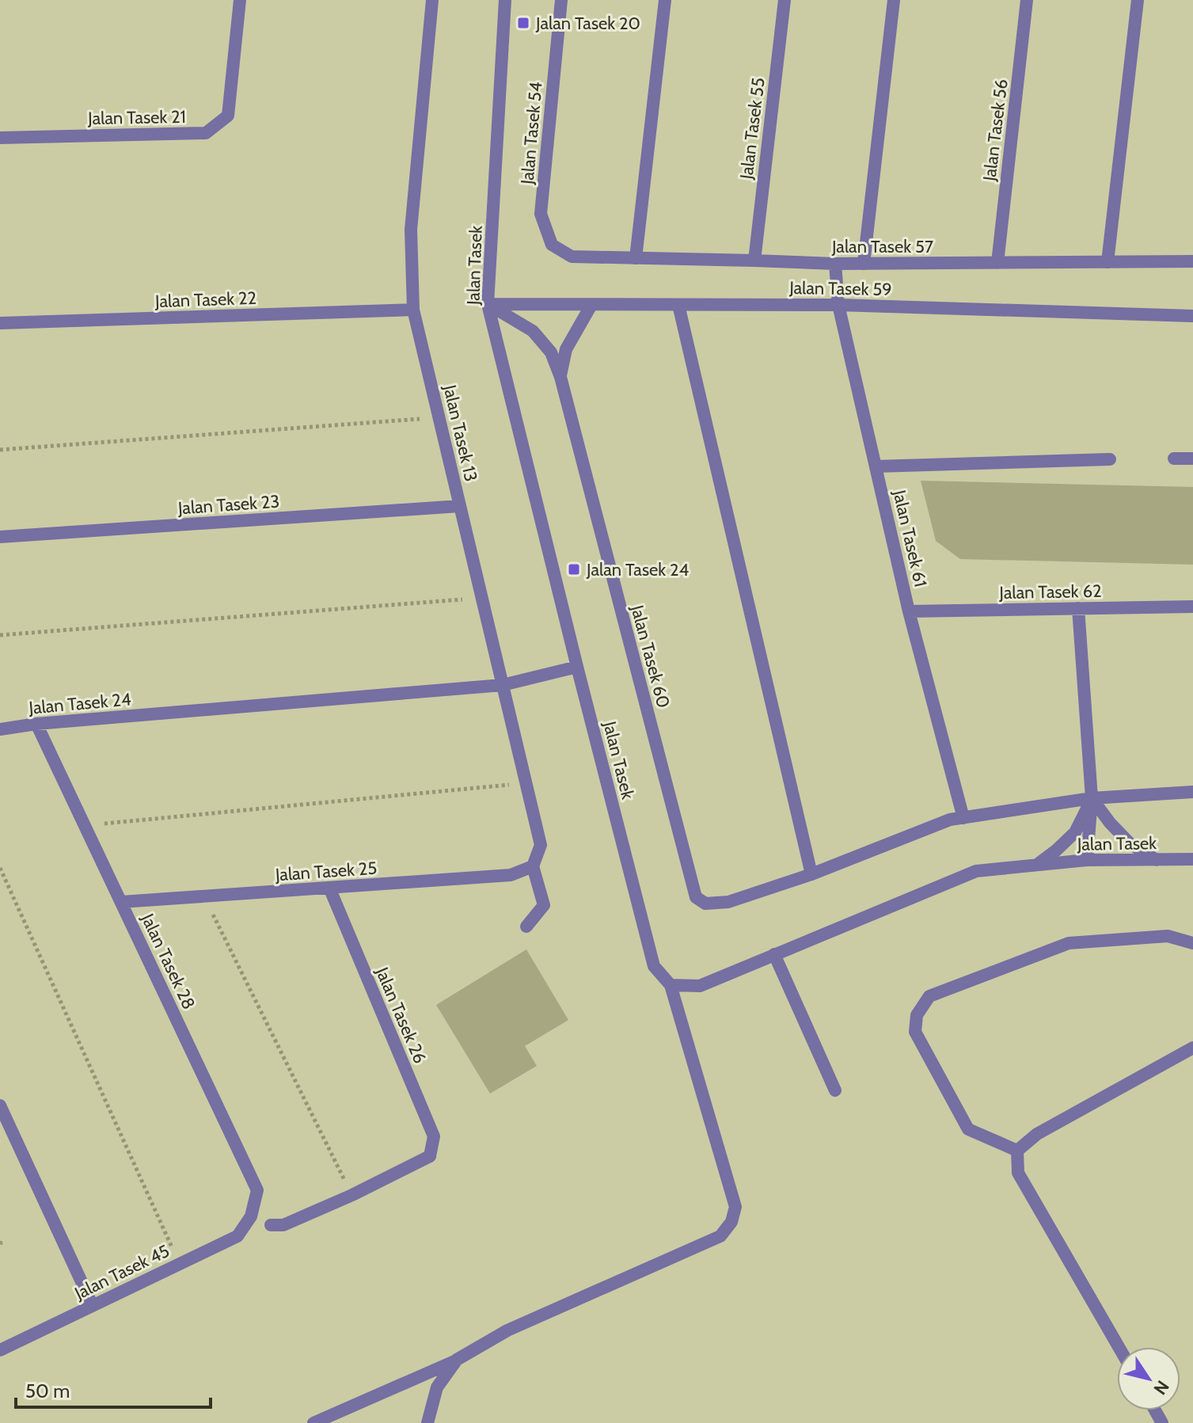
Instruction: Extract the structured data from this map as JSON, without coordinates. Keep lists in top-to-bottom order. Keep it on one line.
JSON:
{"streets":{"street":["Jalan Tasek 21","Jalan Tasek 55","Jalan Tasek 56","Jalan Tasek 54","Jalan Tasek 57","Jalan Tasek","Jalan Tasek 59","Jalan Tasek 22","Jalan Tasek 13","Jalan Tasek 23","Jalan Tasek 61","Jalan Tasek 62","Jalan Tasek 60","Jalan Tasek 24","Jalan Tasek 25","Jalan Tasek 28","Jalan Tasek 26","Jalan Tasek 45"]},"crossings":[["Jalan Tasek 55","Jalan Tasek 57"],["Jalan Tasek 56","Jalan Tasek 57"],["Jalan Tasek 54","Jalan Tasek 57"],["Jalan Tasek 57","Jalan Tasek 61"],["Jalan Tasek","Jalan Tasek 59"],["Jalan Tasek","Jalan Tasek 60"],["Jalan Tasek","Jalan Tasek 24"],["Jalan Tasek 59","Jalan Tasek 61"],["Jalan Tasek 59","Jalan Tasek 60"],["Jalan Tasek 22","Jalan Tasek 13"],["Jalan Tasek 13","Jalan Tasek 23"],["Jalan Tasek 13","Jalan Tasek 24"],["Jalan Tasek 13","Jalan Tasek 25"],["Jalan Tasek 61","Jalan Tasek 62"],["Jalan Tasek 24","Jalan Tasek 28"],["Jalan Tasek 25","Jalan Tasek 28"],["Jalan Tasek 25","Jalan Tasek 26"],["Jalan Tasek 28","Jalan Tasek 45"]],"places":{"transit":["Jalan Tasek 20","Jalan Tasek 24"]},"scale_bar":"50 m","north":"bottom right"}
